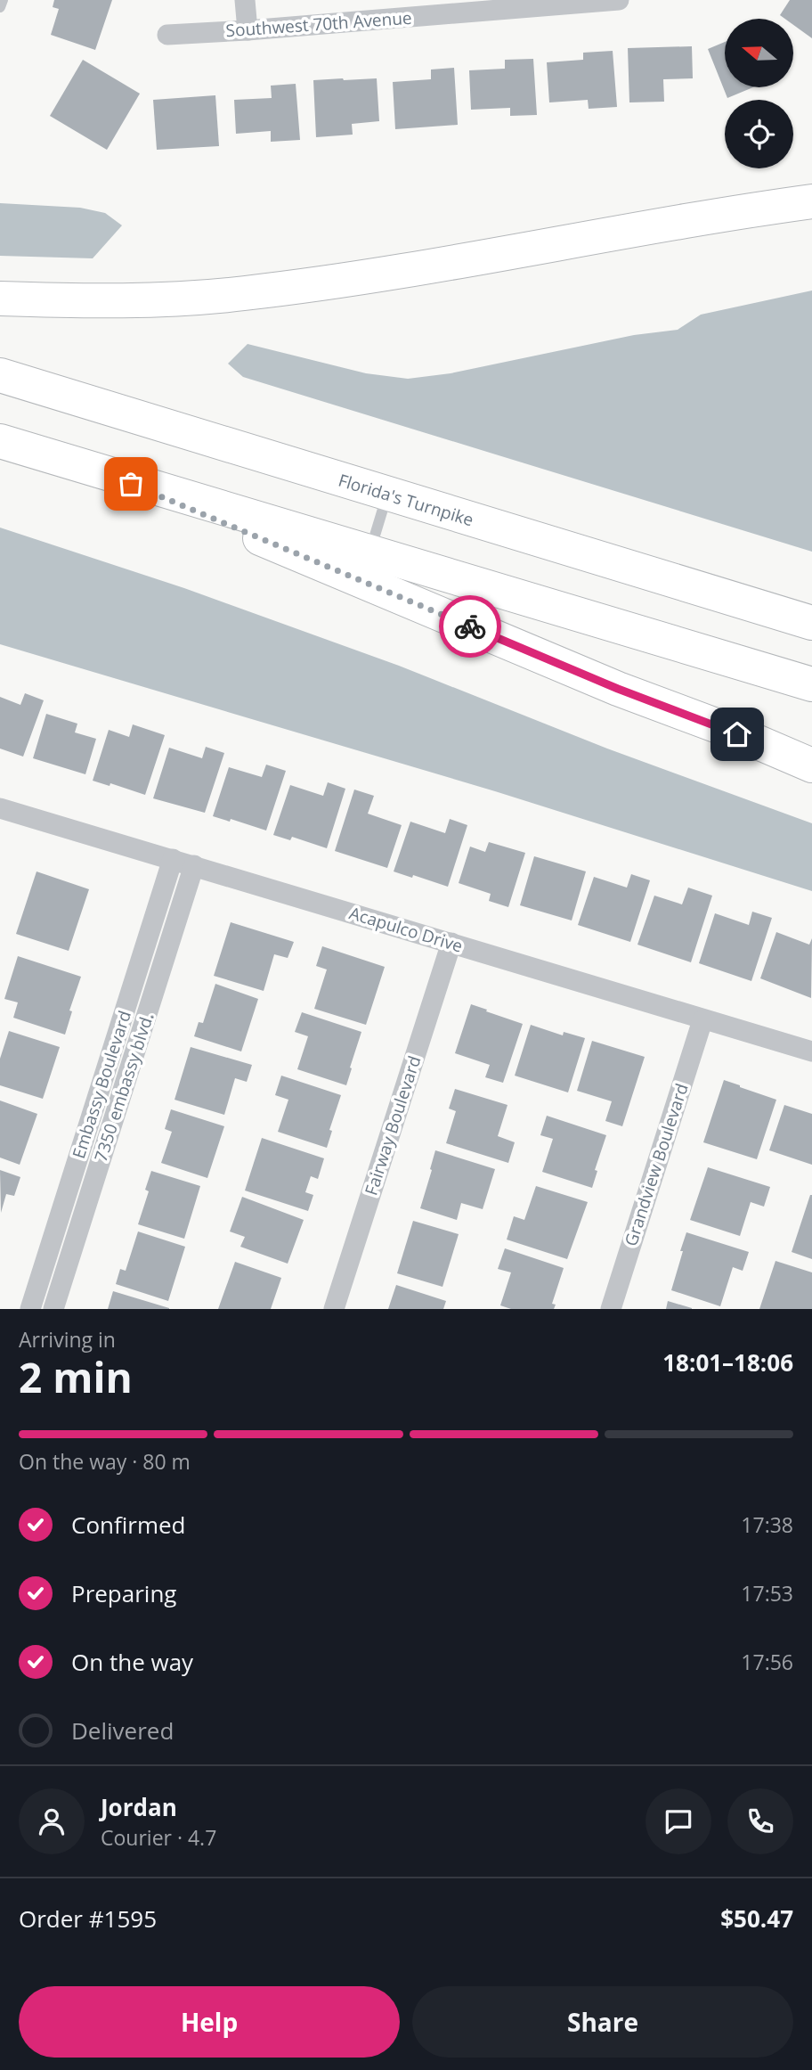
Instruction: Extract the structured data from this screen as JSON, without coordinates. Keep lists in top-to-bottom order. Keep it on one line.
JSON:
{"streets":{"highway":["Florida's Turnpike"],"street":["Southwest 70th Avenue","Acapulco Drive","Embassy Boulevard","7350 embassy blvd.","Fairway Boulevard","Grandview Boulevard"]},"crossings":[["Acapulco Drive","Embassy Boulevard"],["Acapulco Drive","7350 embassy blvd."],["Acapulco Drive","Fairway Boulevard"],["Acapulco Drive","Grandview Boulevard"]],"north":"left","page":{"heading":["2 min","Arriving in","18:01–18:06"],"panel":["Jordan","Courier · 4.7","Order #1595","$50.47"],"bar":"On the way · 80 m","list":[["Confirmed","17:38"],["Preparing","17:53"],["On the way","17:56"],"Delivered"],"buttons":["Help","Share"]}}
